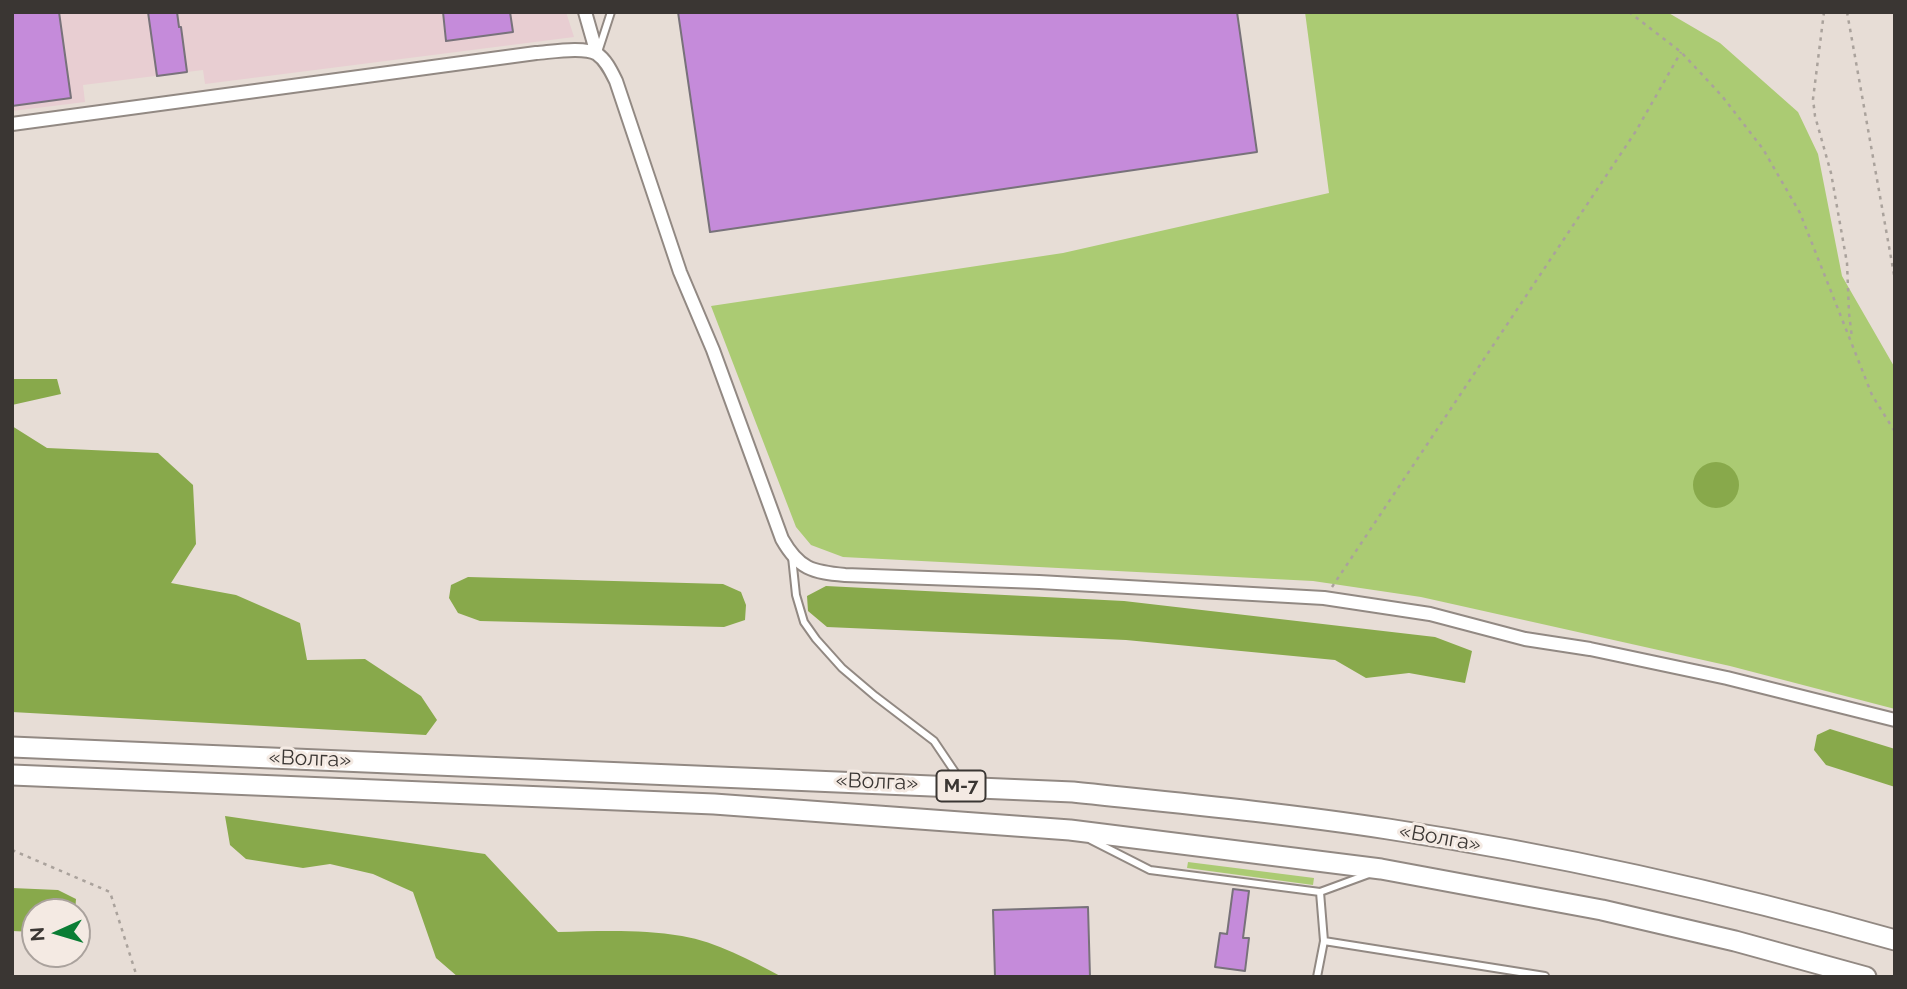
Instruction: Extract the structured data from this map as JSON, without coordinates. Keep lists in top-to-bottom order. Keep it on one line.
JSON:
{"streets":{"highway":["«Волга»","М-7"]},"north":"left"}
